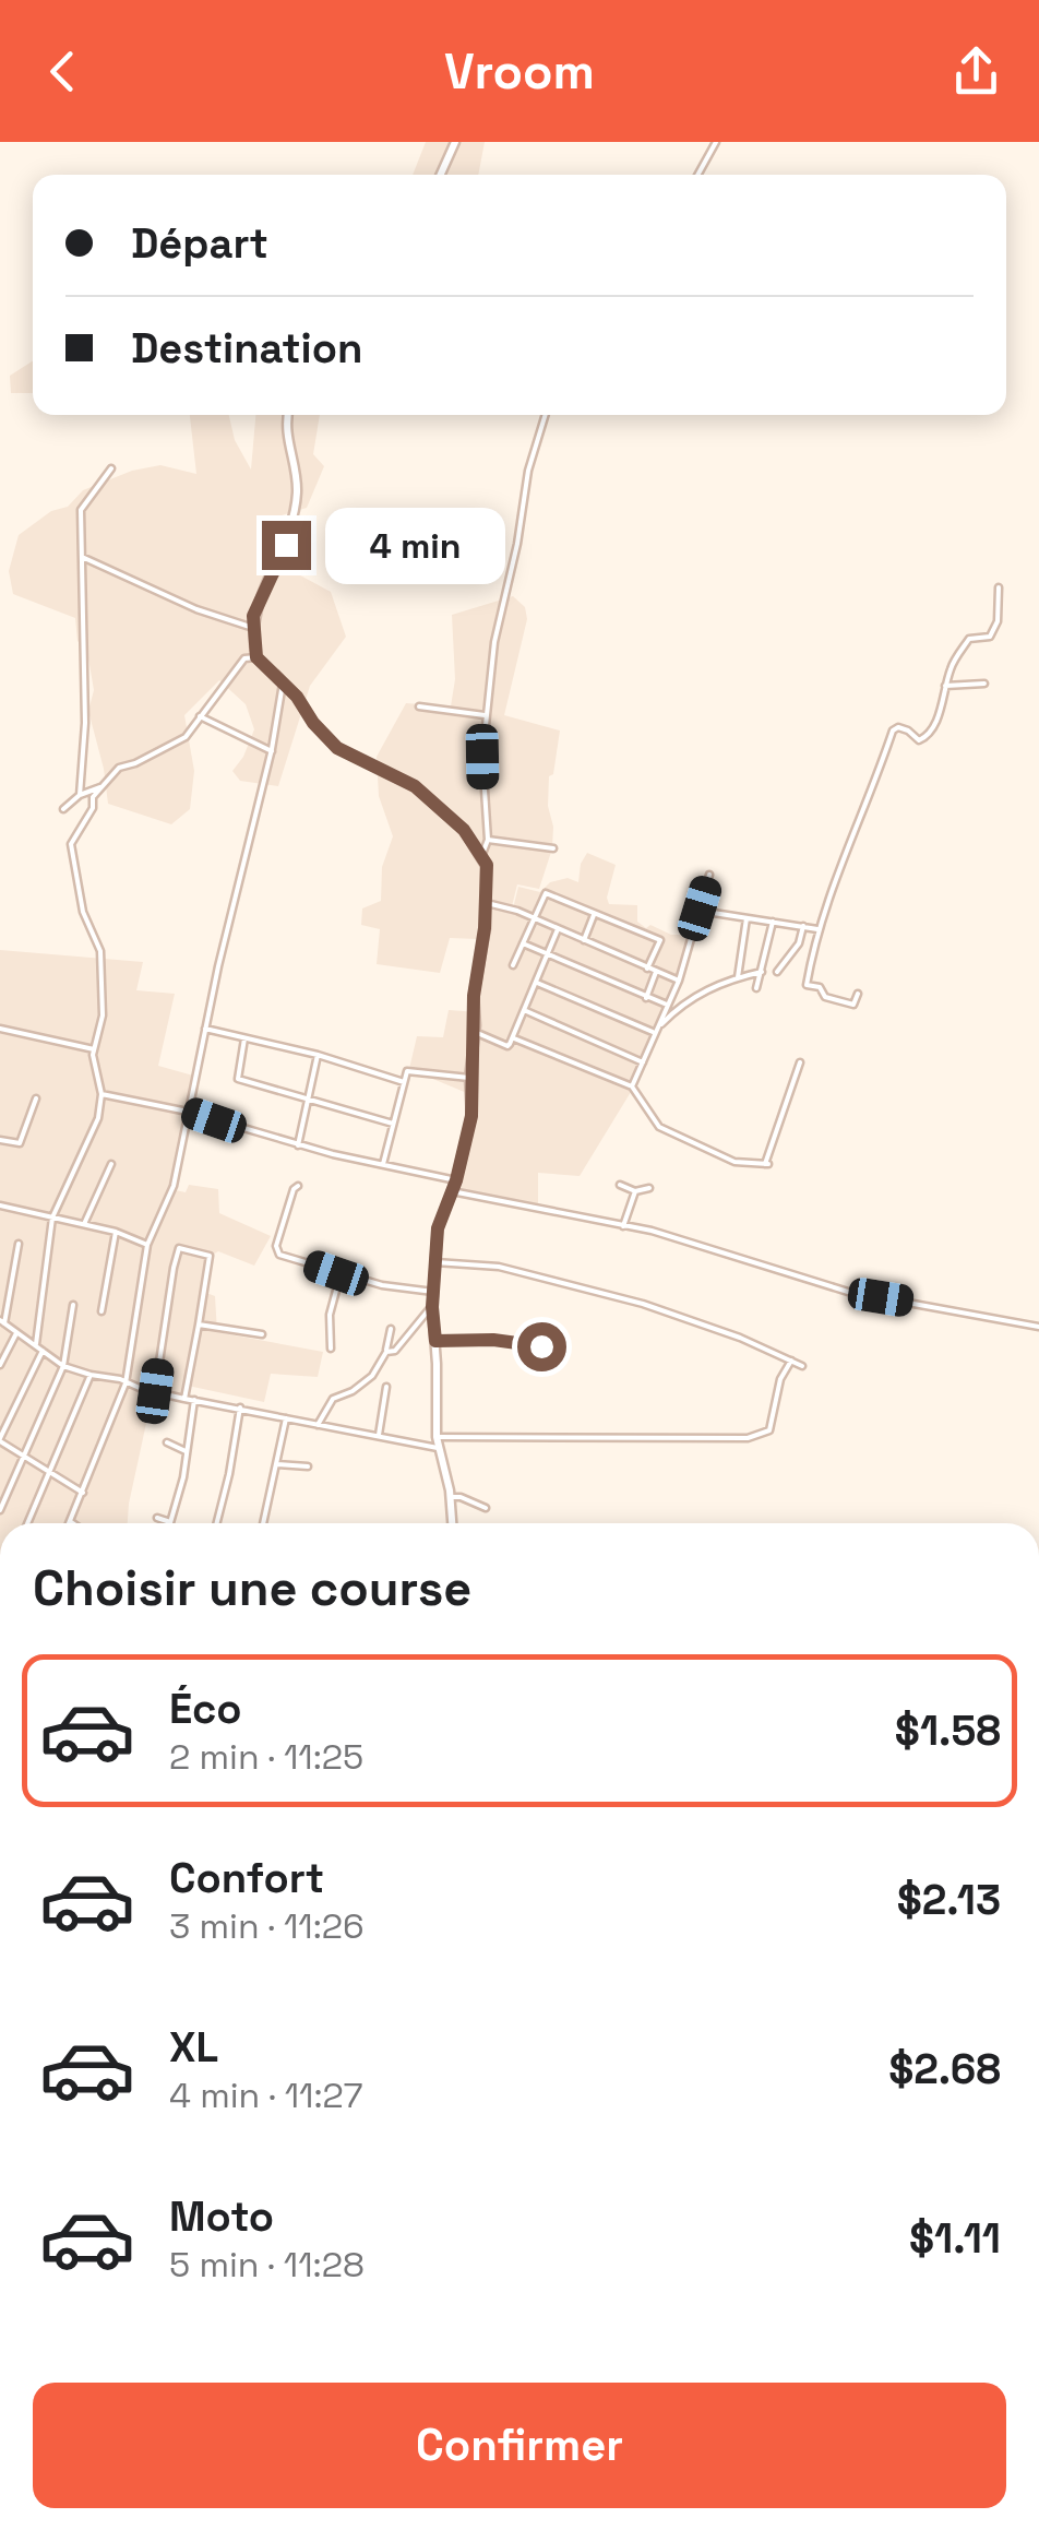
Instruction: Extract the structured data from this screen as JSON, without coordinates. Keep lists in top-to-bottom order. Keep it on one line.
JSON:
{"page":{"header":"Vroom","banner":["Départ","Destination"],"bubble":"4 min","heading":"Choisir une course","list":[{"name":"Éco","note":"2 min · 11:25","value":"$1.58"},{"name":"Confort","note":"3 min · 11:26","value":"$2.13"},{"name":"XL","note":"4 min · 11:27","value":"$2.68"},{"name":"Moto","note":"5 min · 11:28","value":"$1.11"}],"buttons":"Confirmer"}}
